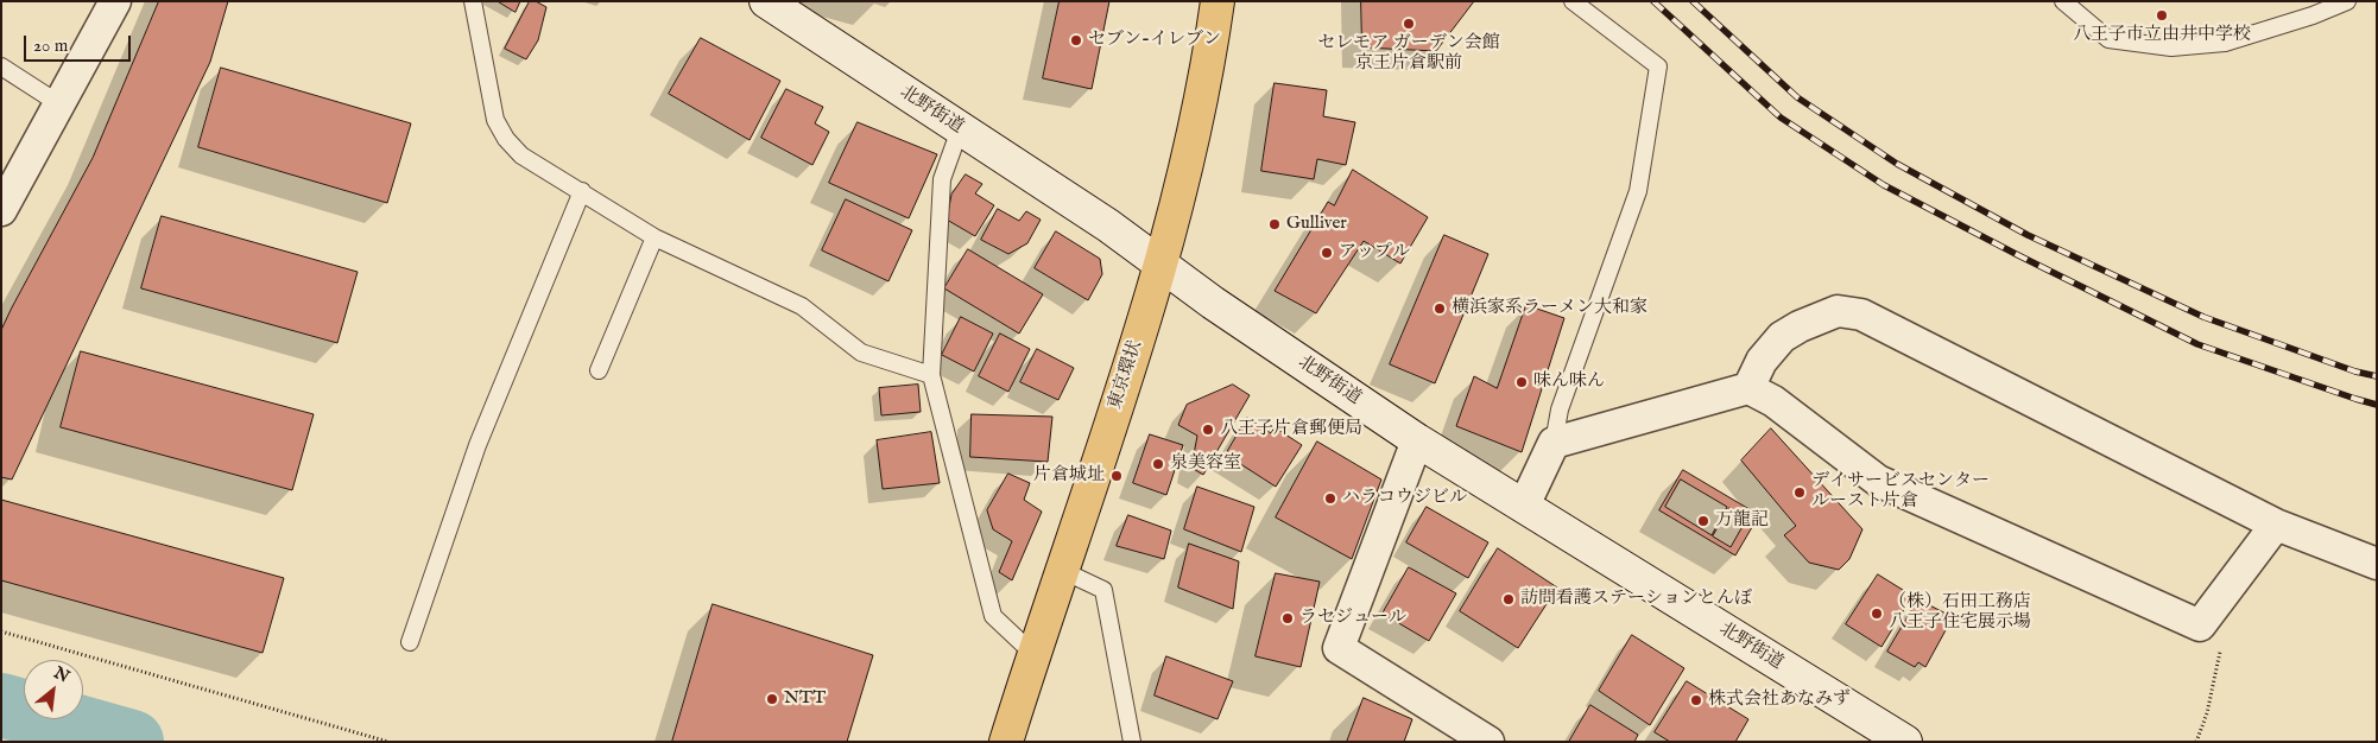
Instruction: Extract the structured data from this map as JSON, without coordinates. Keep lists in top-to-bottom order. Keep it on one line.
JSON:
{"streets":{"highway":["東京環状"],"main road":["北野街道"]},"crossings":[["北野街道","東京環状"]],"places":["八王子市立由井中学校","セレモア ガーデン会館 京王片倉駅前","セブン-イレブン","Gulliver","アップル","横浜家系ラーメン大和家","味ん味ん","八王子片倉郵便局","泉美容室","片倉城址","デイサービスセンター ルースト片倉","ハラコウジビル","万龍記","訪問看護ステーションとんぼ","（株）石田工務店 八王子住宅展示場","ラセジュール","NTT","株式会社あなみず"],"scale_bar":"20 m","north":"top right"}
